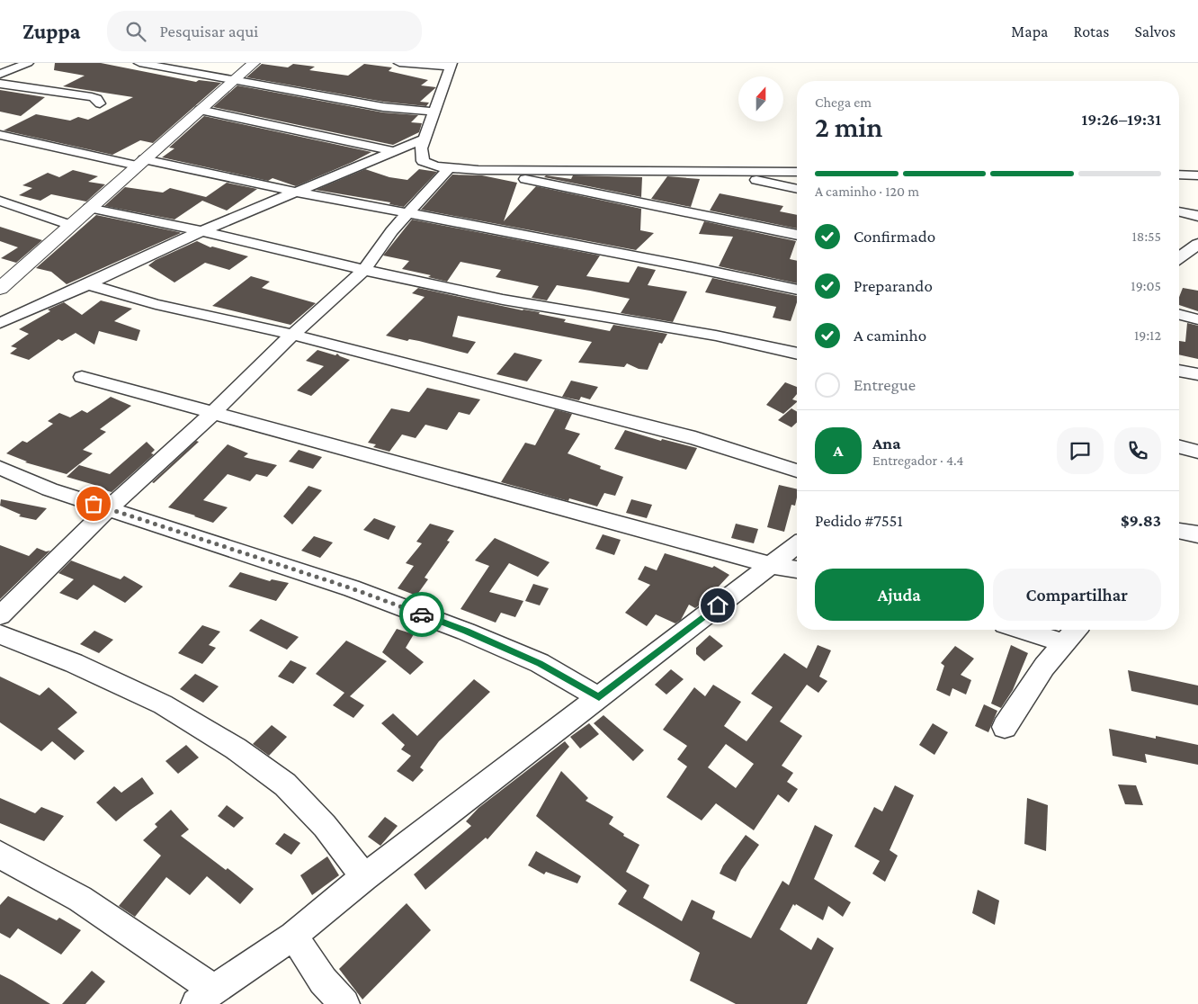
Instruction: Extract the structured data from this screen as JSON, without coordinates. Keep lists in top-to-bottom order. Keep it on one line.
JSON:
{"north":"top","page":{"header":"Zuppa","search":"Pesquisar aqui","nav":["Mapa","Rotas","Salvos"],"heading":["2 min","Chega em","19:26–19:31"],"panel":["Ana","Entregador · 4.4","Pedido #7551","$9.83"],"bar":"A caminho · 120 m","list":[["Confirmado","18:55"],["Preparando","19:05"],["A caminho","19:12"],"Entregue"],"round":"A","buttons":["Ajuda","Compartilhar"]}}
